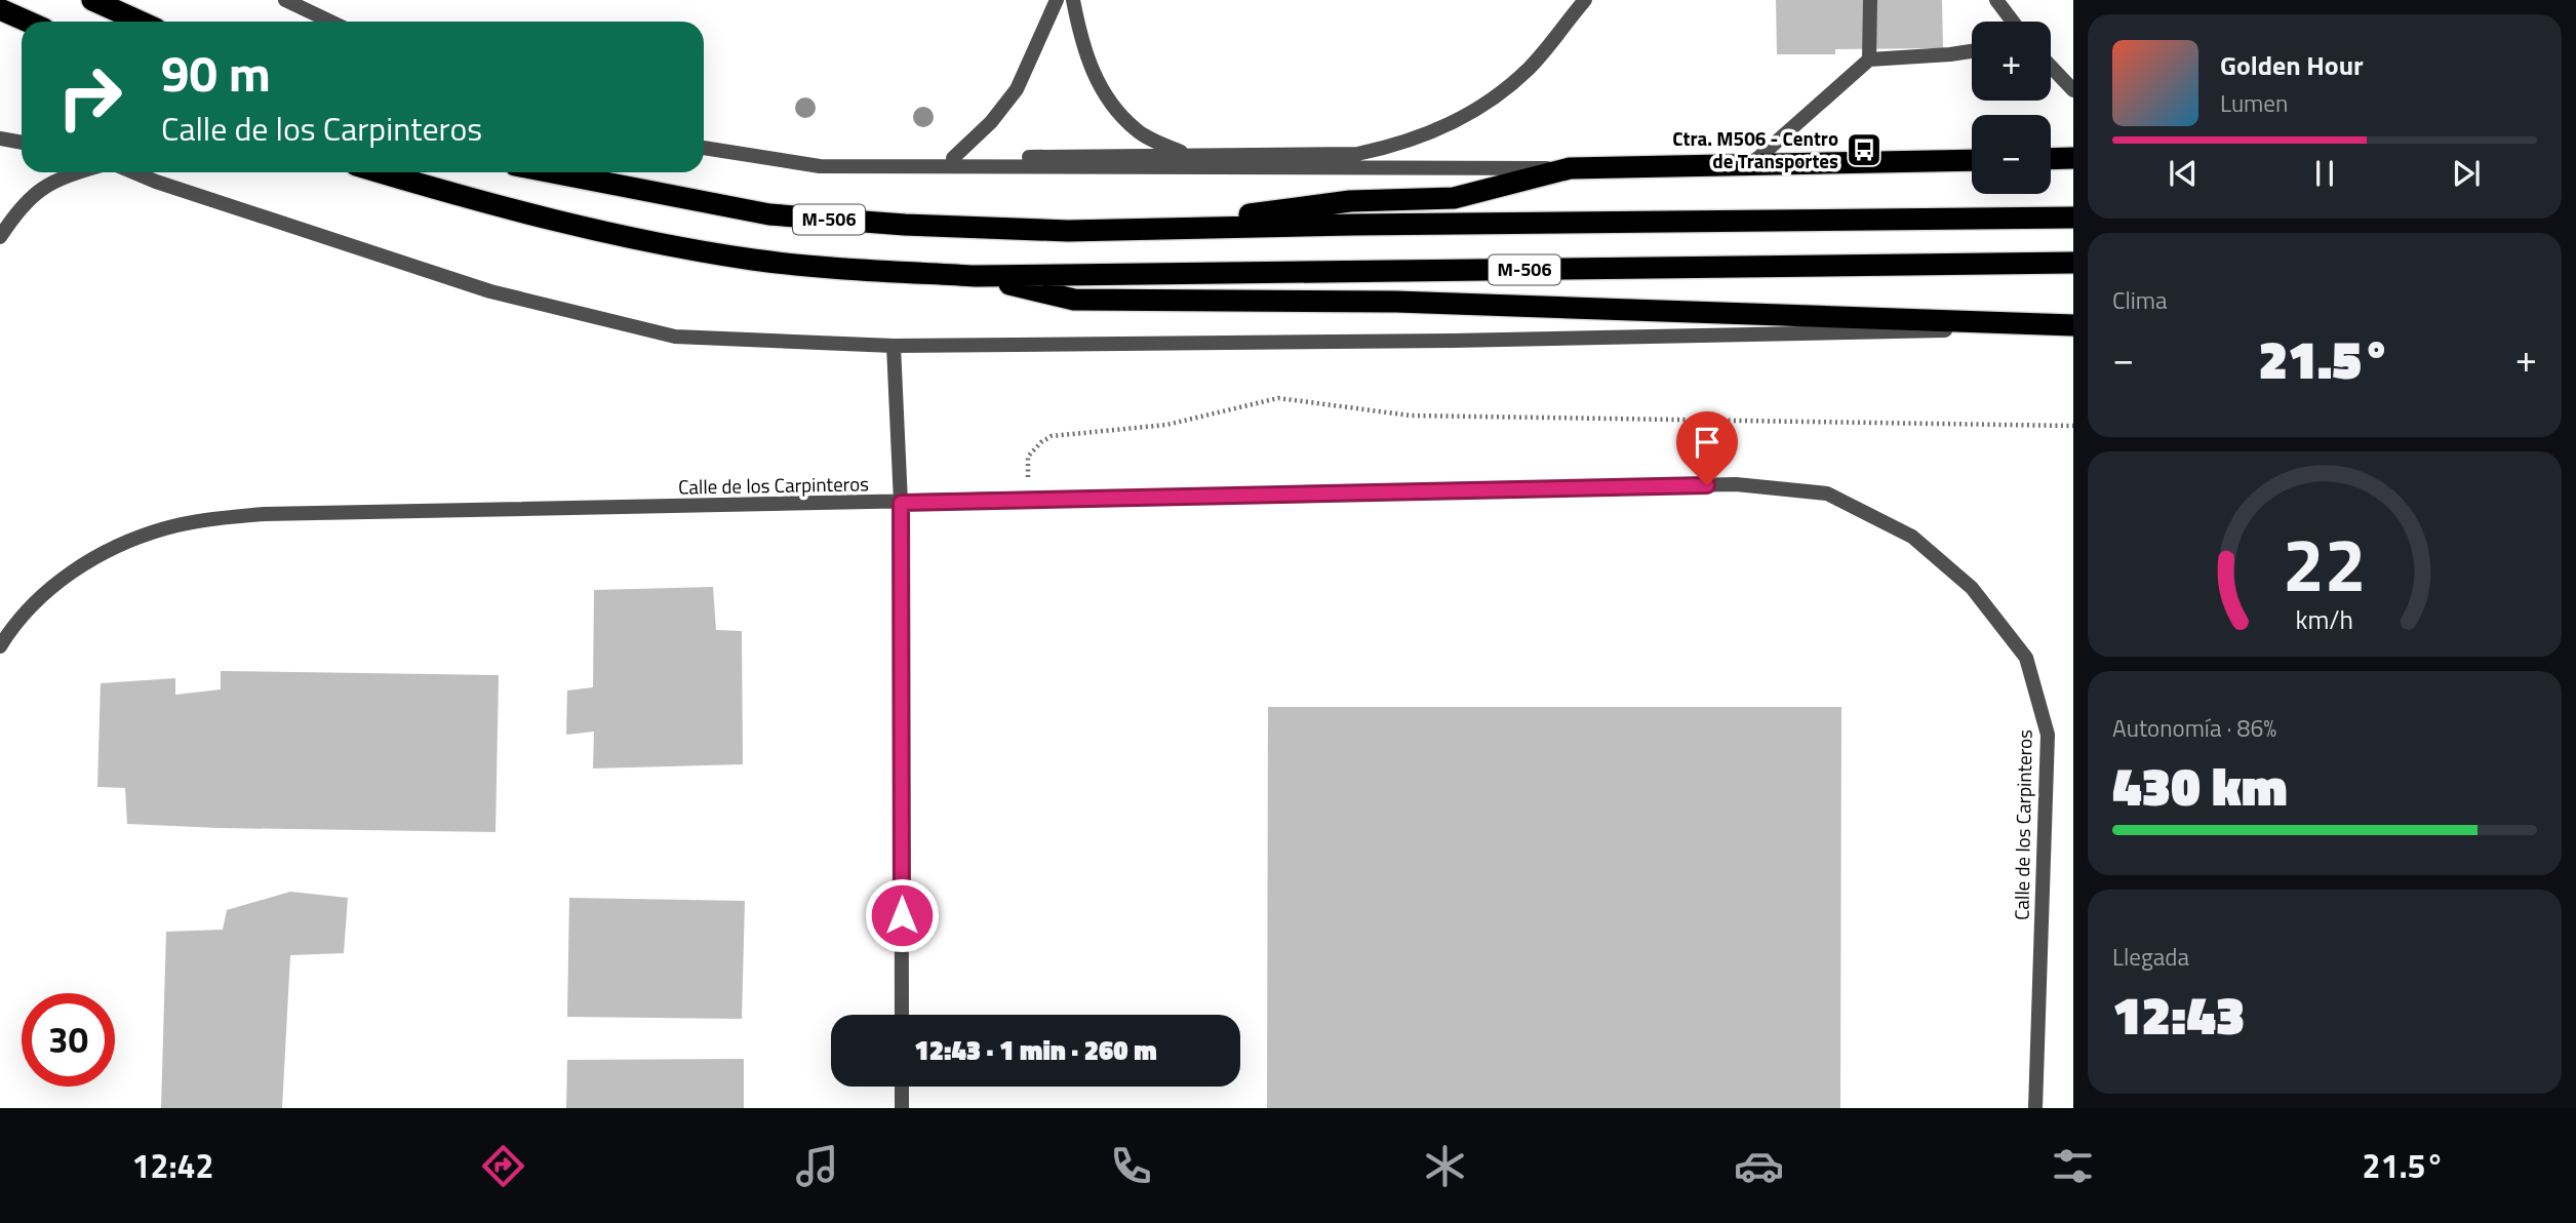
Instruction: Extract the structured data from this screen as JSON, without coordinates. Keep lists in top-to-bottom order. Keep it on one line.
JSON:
{"streets":{"highway":["M-506"],"street":["Calle de los Carpinteros"]},"places":{"bus stop":["Ctra. M506 - Centro de Transportes"]},"page":{"map_buttons":["+","−"],"turn":["90 m","Calle de los Carpinteros"],"song":["Golden Hour","Lumen"],"tile":["Clima",["Autonomía · 86%","430 km"],["Llegada","12:43"]],"heat":["−","21.5°","+"],"limit":"30","trip":"12:43 · 1 min · 260 m","tabs":["12:42","21.5°"],"gauge":["22","km/h"]}}
